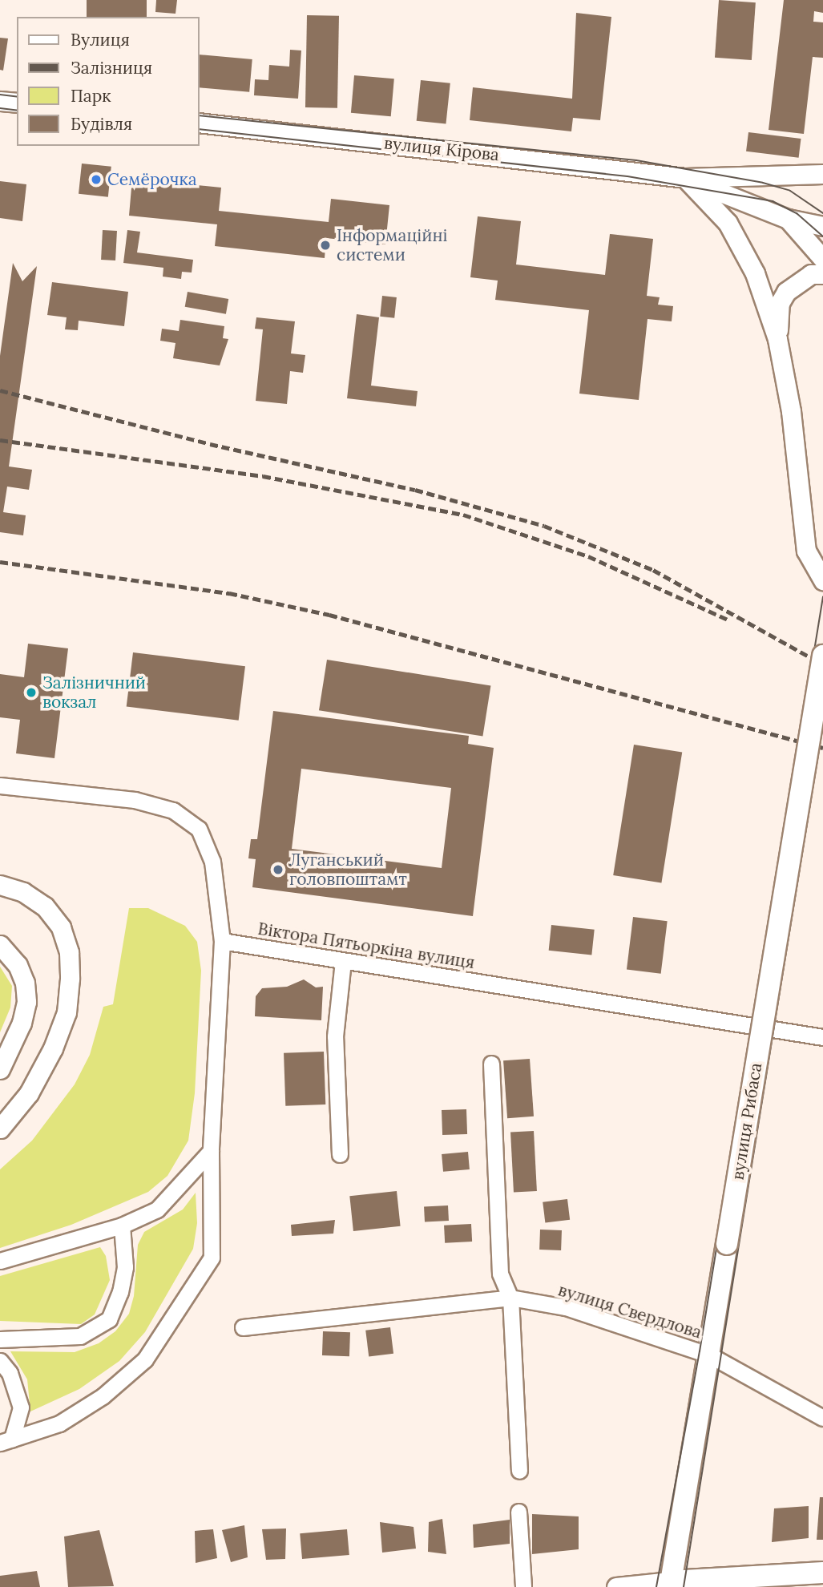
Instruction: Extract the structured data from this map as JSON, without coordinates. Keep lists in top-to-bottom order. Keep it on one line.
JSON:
{"streets":{"main road":["вулиця Рибаса"],"street":["вулиця Кірова","Віктора Пятьоркіна вулиця","вулиця Свердлова"]},"crossings":[["вулиця Рибаса","вулиця Свердлова"]],"places":["Семёрочка","Інформаційні системи","Залізничний вокзал","Луганський головпоштамт"],"legend":["Вулиця","Залізниця","Парк","Будівля"]}
